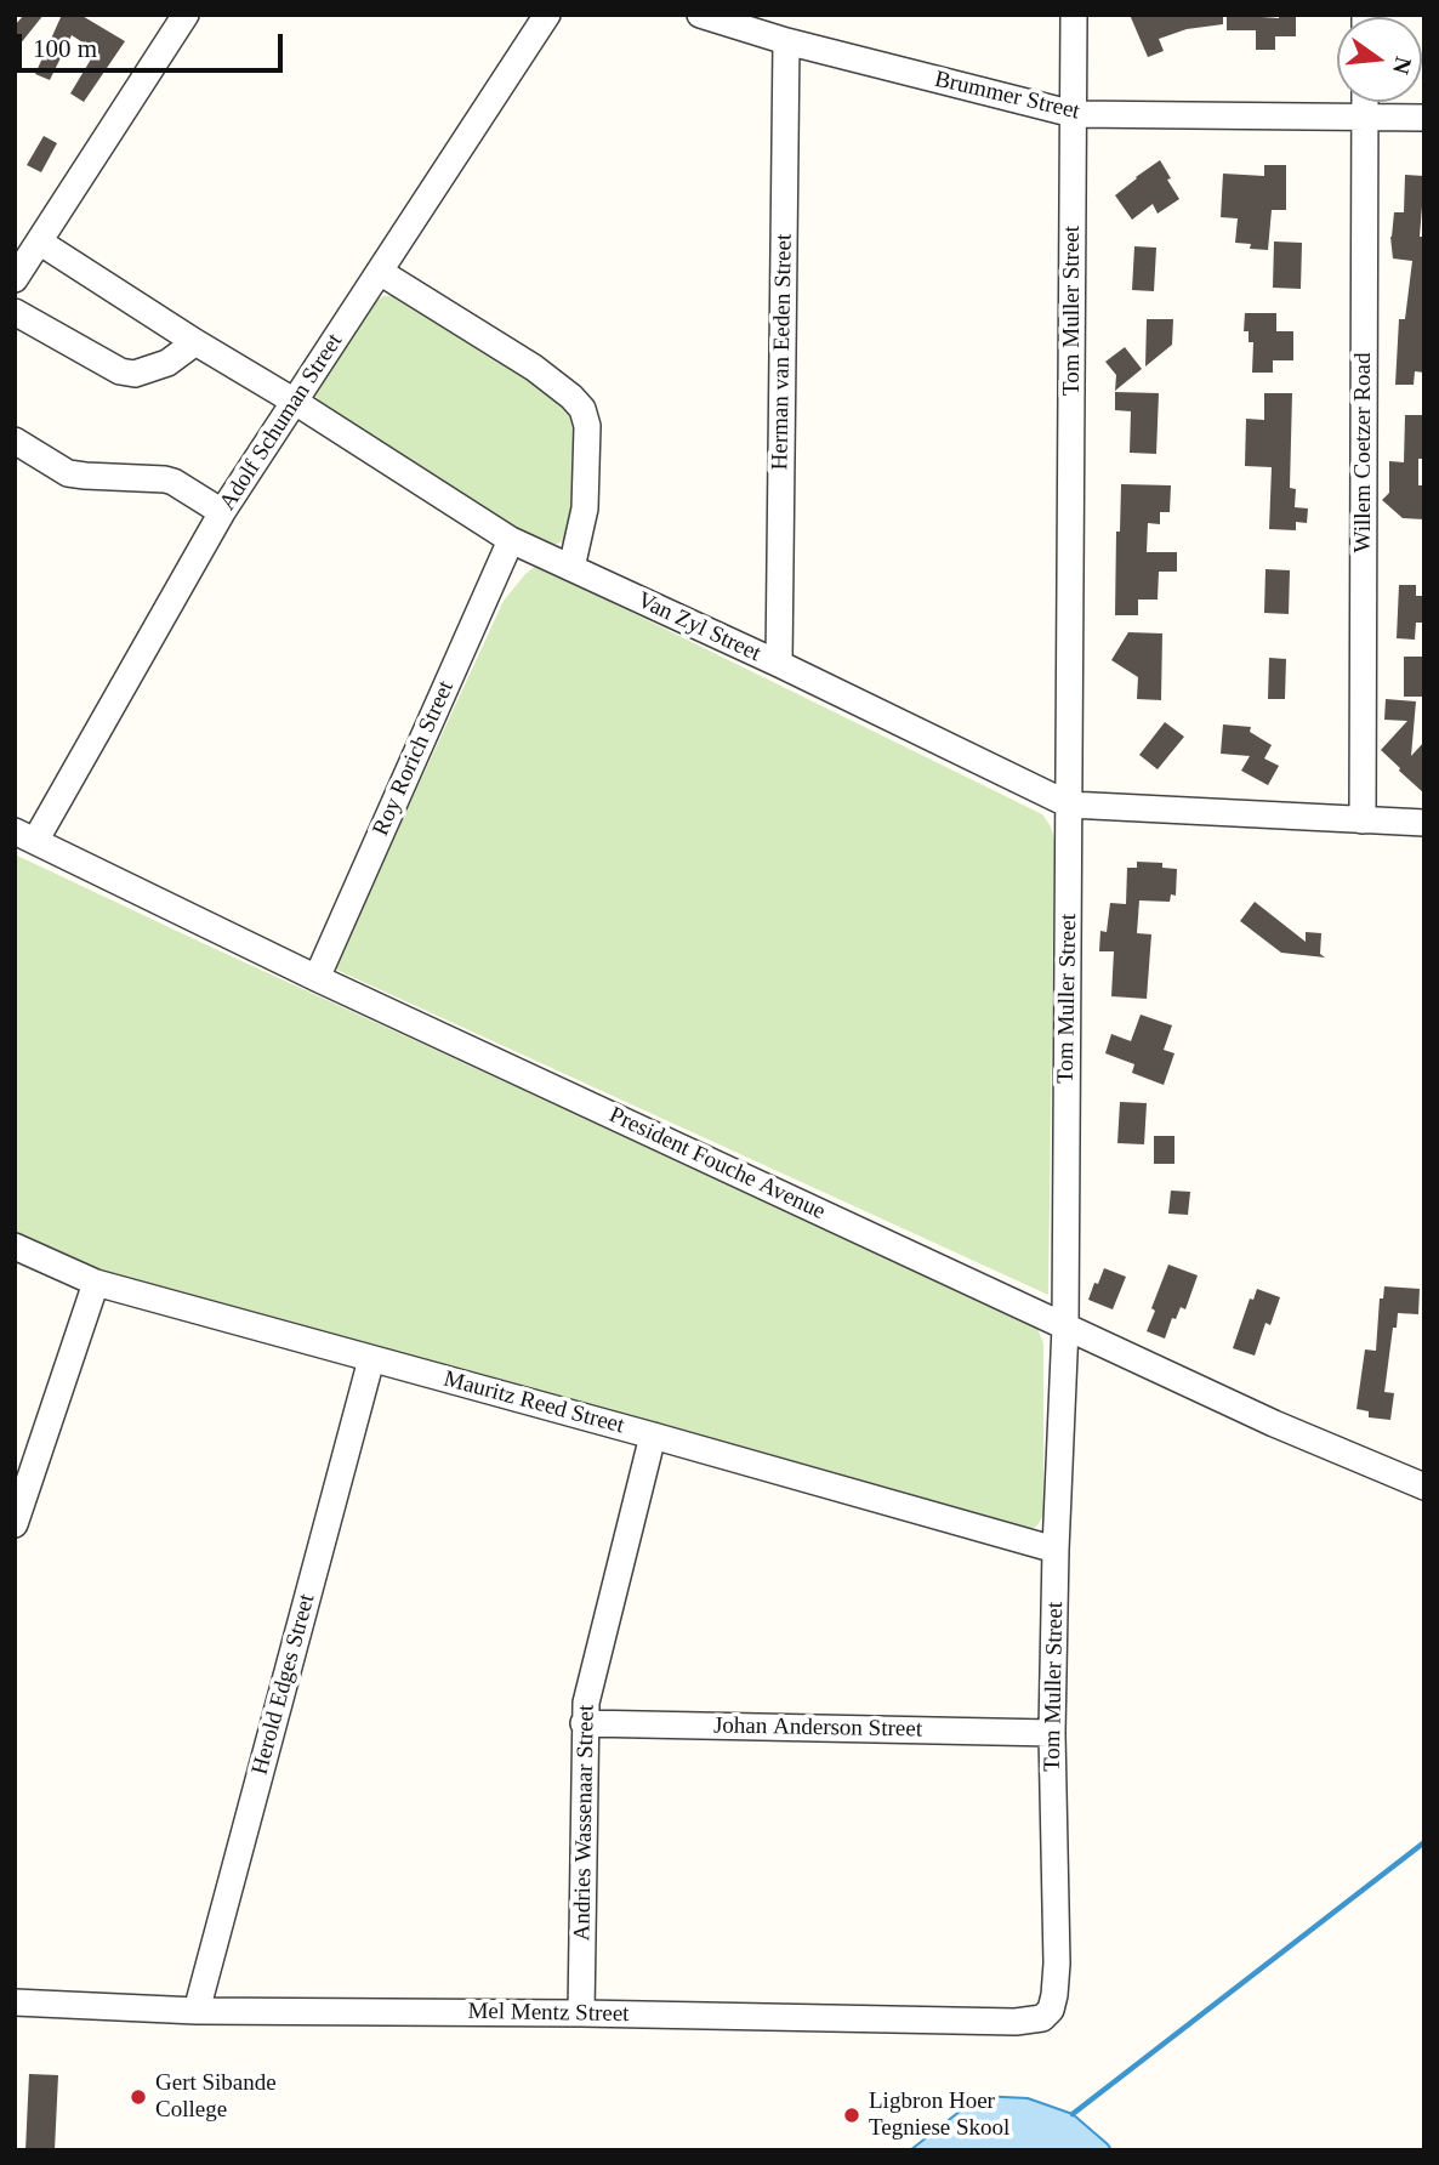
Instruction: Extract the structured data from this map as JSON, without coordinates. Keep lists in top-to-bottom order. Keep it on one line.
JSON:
{"streets":{"street":["Brummer Street","Tom Muller Street","Herman van Eeden Street","Adolf Schuman Street","Willem Coetzer Road","Van Zyl Street","Roy Rorich Street","President Fouche Avenue","Mauritz Reed Street","Herold Edges Street","Johan Anderson Street","Andries Wassenaar Street","Mel Mentz Street"]},"crossings":[["Brummer Street","Tom Muller Street"],["Brummer Street","Herman van Eeden Street"],["Brummer Street","Willem Coetzer Road"],["Tom Muller Street","Van Zyl Street"],["Tom Muller Street","President Fouche Avenue"],["Tom Muller Street","Mauritz Reed Street"],["Tom Muller Street","Johan Anderson Street"],["Tom Muller Street","Mel Mentz Street"],["Herman van Eeden Street","Van Zyl Street"],["Adolf Schuman Street","Van Zyl Street"],["Adolf Schuman Street","President Fouche Avenue"],["Willem Coetzer Road","Van Zyl Street"],["Van Zyl Street","Roy Rorich Street"],["Roy Rorich Street","President Fouche Avenue"],["Mauritz Reed Street","Herold Edges Street"],["Mauritz Reed Street","Andries Wassenaar Street"],["Herold Edges Street","Mel Mentz Street"],["Johan Anderson Street","Andries Wassenaar Street"],["Andries Wassenaar Street","Mel Mentz Street"]],"places":["Gert Sibande College","Ligbron Hoer Tegniese Skool"],"scale_bar":"100 m","north":"right"}
